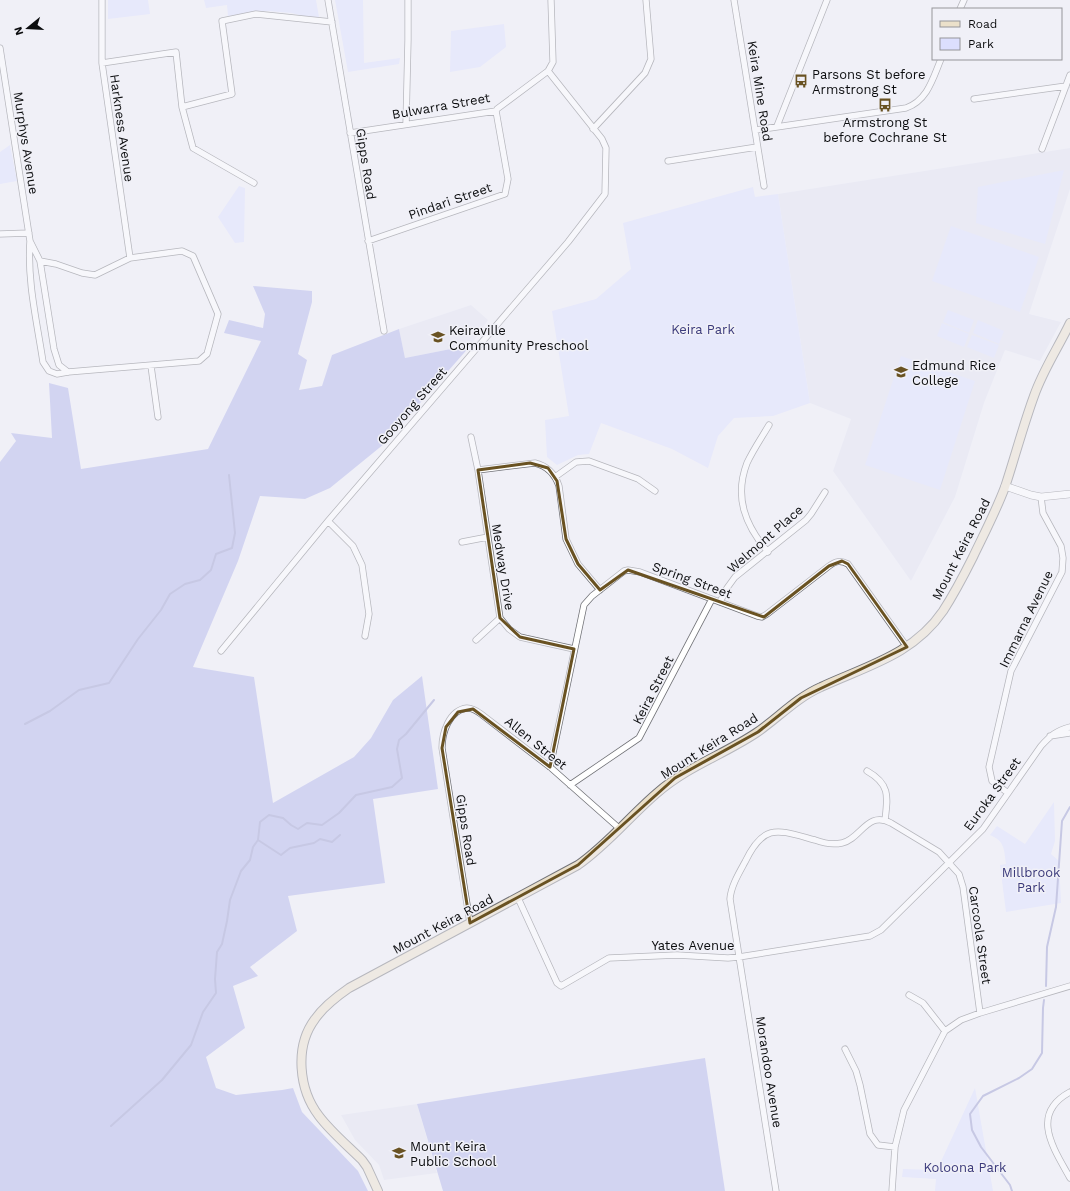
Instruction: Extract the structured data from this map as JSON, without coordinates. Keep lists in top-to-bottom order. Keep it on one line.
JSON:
{"streets":{"main road":["Mount Keira Road"],"street":["Keira Mine Road","Bulwarra Street","Harkness Avenue","Murphys Avenue","Gipps Road","Pindari Street","Gooyong Street","Welmont Place","Medway Drive","Spring Street","Immarna Avenue","Keira Street","Allen Street","Euroka Street","Carcoola Street","Yates Avenue","Morandoo Avenue"]},"crossings":[["Bulwarra Street","Gipps Road"],["Bulwarra Street","Pindari Street"],["Bulwarra Street","Gooyong Street"],["Gipps Road","Pindari Street"],["Gipps Road","Mount Keira Road"],["Gipps Road","Allen Street"],["Welmont Place","Spring Street"],["Mount Keira Road","Spring Street"],["Mount Keira Road","Allen Street"],["Mount Keira Road","Yates Avenue"],["Medway Drive","Spring Street"],["Spring Street","Keira Street"],["Spring Street","Allen Street"],["Immarna Avenue","Euroka Street"],["Keira Street","Allen Street"],["Euroka Street","Carcoola Street"],["Euroka Street","Yates Avenue"],["Carcoola Street","Yates Avenue"],["Carcoola Street","Morandoo Avenue"],["Yates Avenue","Morandoo Avenue"]],"parks":["Keira Park","Millbrook Park","Koloona Park"],"places":{"bus stop":["Parsons St before Armstrong St","Armstrong St before Cochrane St"],"school or university":["Keiraville Community Preschool","Edmund Rice College","Mount Keira Public School"]},"legend":["Road","Park"],"north":"left"}
